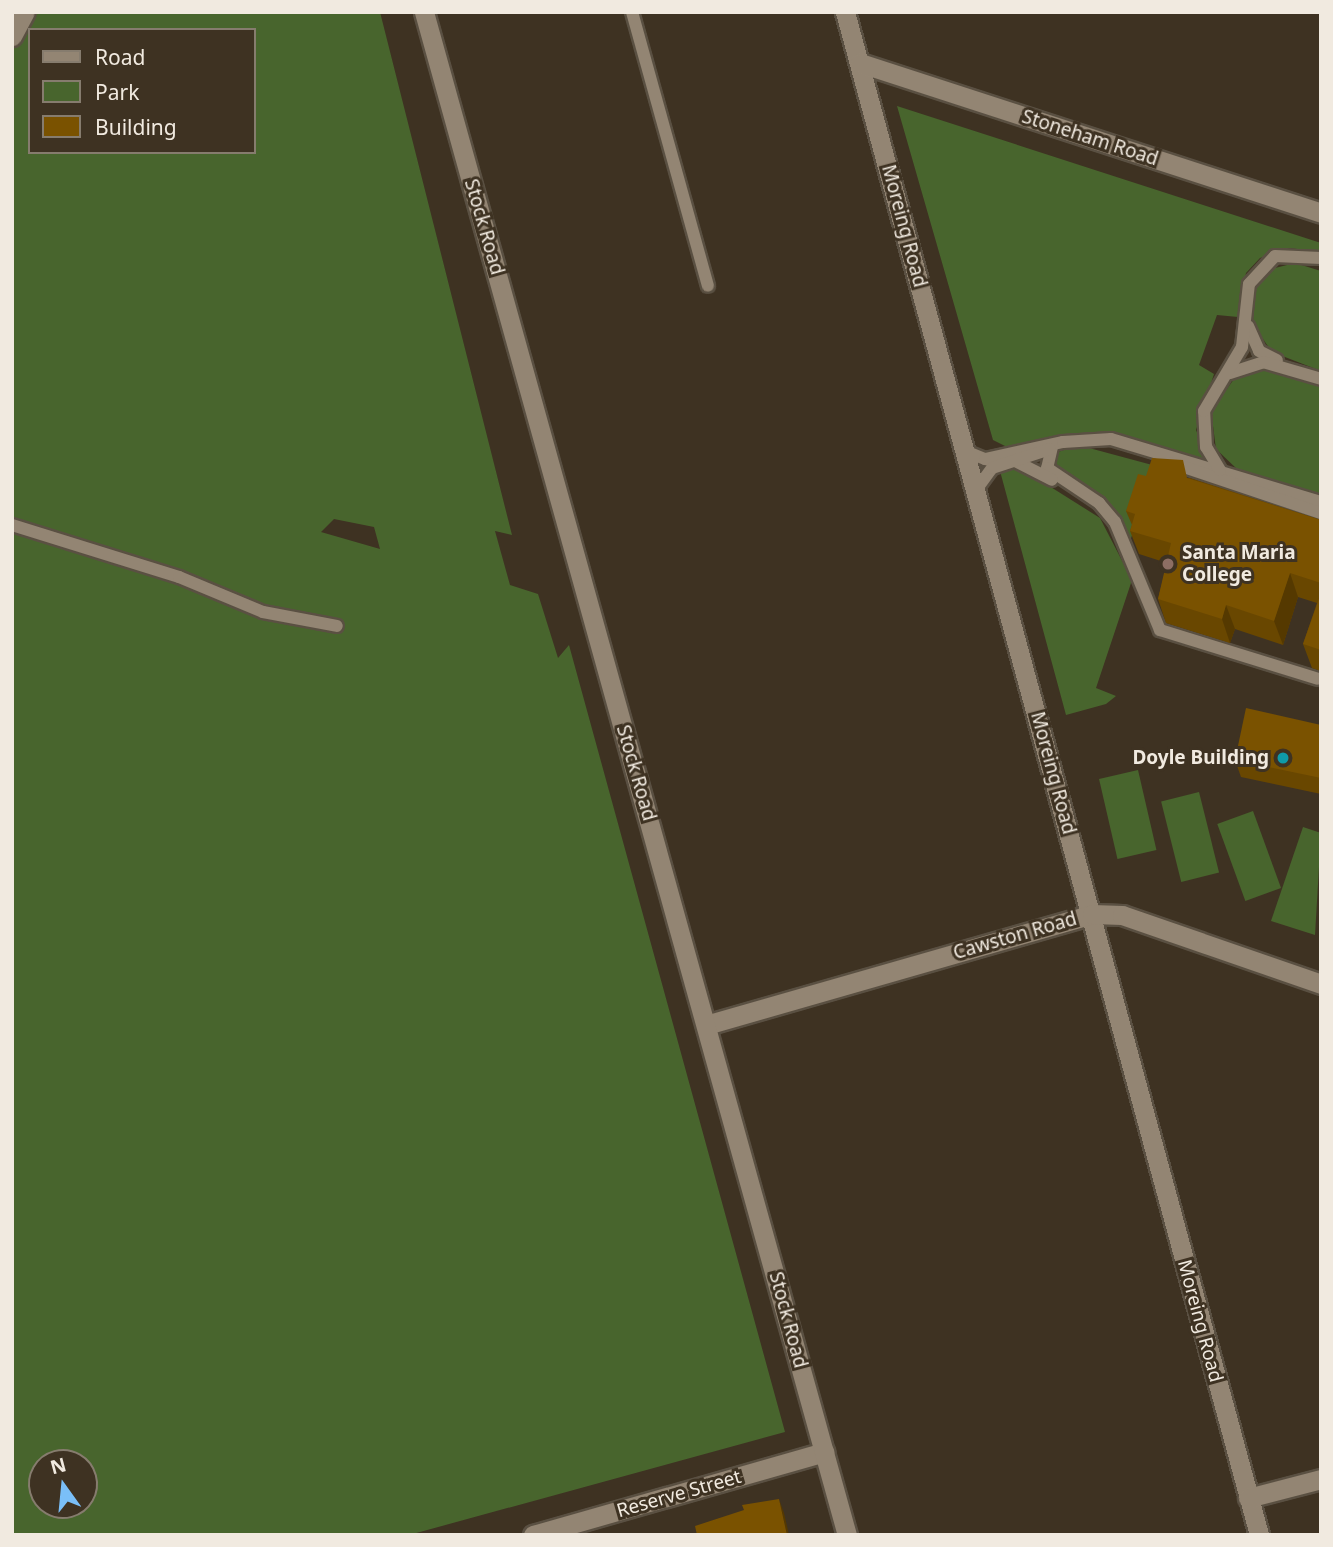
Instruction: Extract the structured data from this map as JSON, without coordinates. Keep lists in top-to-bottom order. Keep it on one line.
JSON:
{"streets":{"street":["Stoneham Road","Moreing Road","Stock Road","Cawston Road","Reserve Street"]},"crossings":[["Stoneham Road","Moreing Road"],["Moreing Road","Cawston Road"],["Stock Road","Cawston Road"],["Stock Road","Reserve Street"]],"places":["Santa Maria College","Doyle Building"],"legend":["Road","Park","Building"],"north":"top"}
